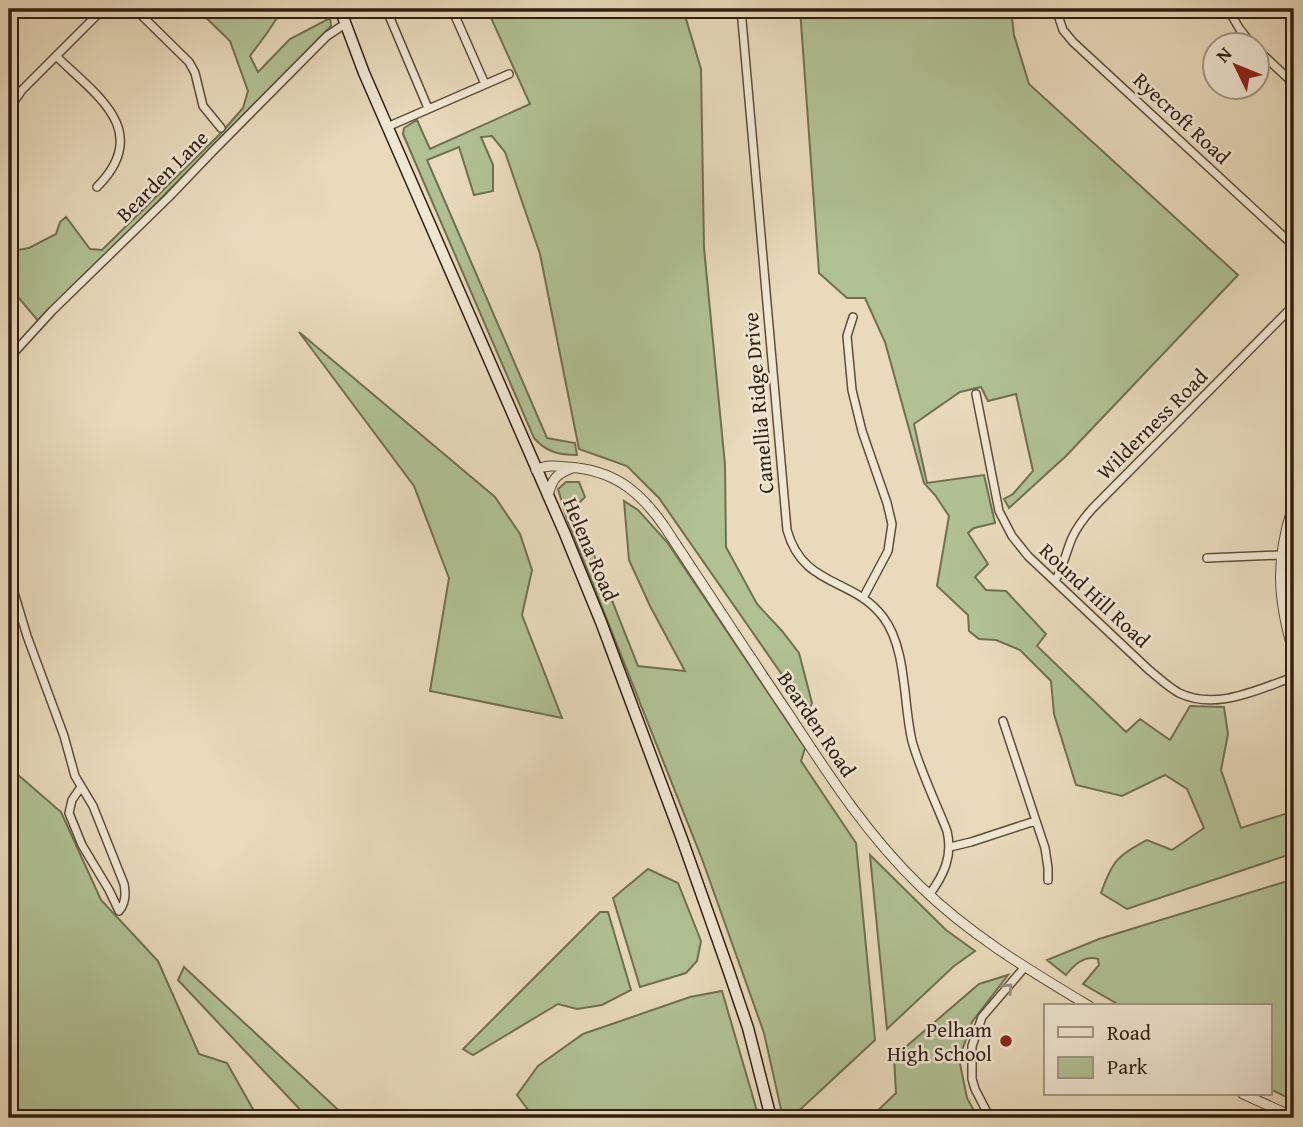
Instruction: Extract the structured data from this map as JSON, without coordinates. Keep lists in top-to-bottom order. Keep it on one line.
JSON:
{"streets":{"main road":["Helena Road"],"street":["Ryecroft Road","Bearden Lane","Camellia Ridge Drive","Wilderness Road","Round Hill Road","Bearden Road"]},"crossings":[["Bearden Lane","Helena Road"],["Wilderness Road","Round Hill Road"],["Helena Road","Bearden Road"]],"places":["Pelham High School"],"legend":["Road","Park"],"north":"top left"}
